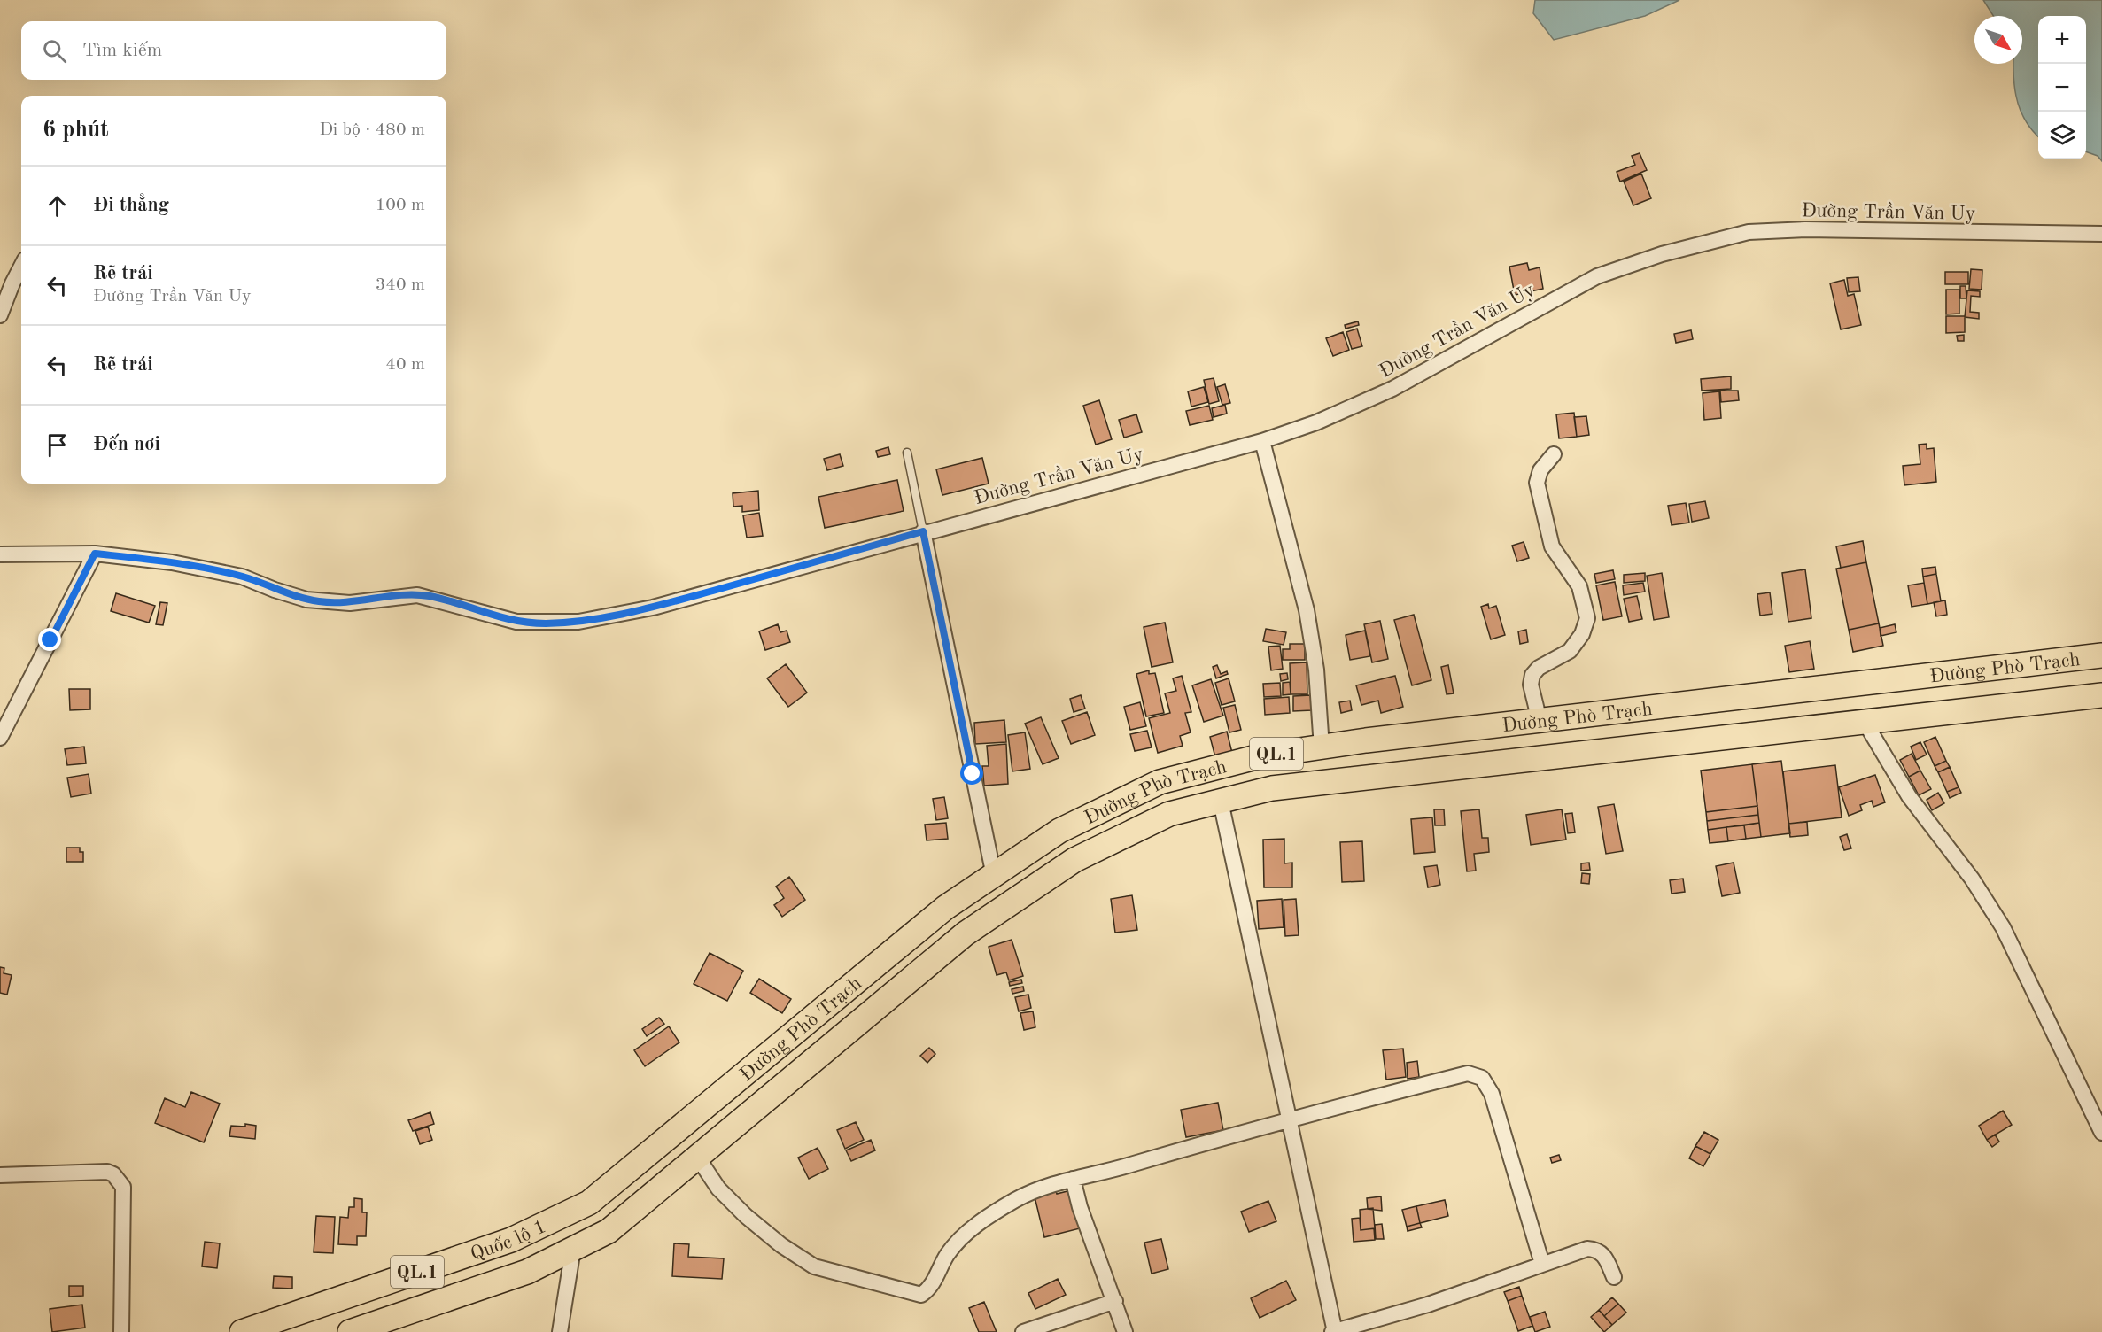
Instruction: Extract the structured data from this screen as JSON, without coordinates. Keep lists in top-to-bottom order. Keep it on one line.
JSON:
{"streets":{"highway":["Đường Phò Trạch","QL.1","Quốc lộ 1"],"street":["Đường Trần Văn Uy"]},"crossings":[["Đường Phò Trạch","Quốc lộ 1"]],"north":"bottom right","page":{"map_buttons":["+","−"],"search":"Tìm kiếm","heading":["6 phút","Đi bộ · 480 m"],"list":[["Đi thẳng","100 m"],["Rẽ trái","Đường Trần Văn Uy","340 m"],["Rẽ trái","40 m"],"Đến nơi"]}}
